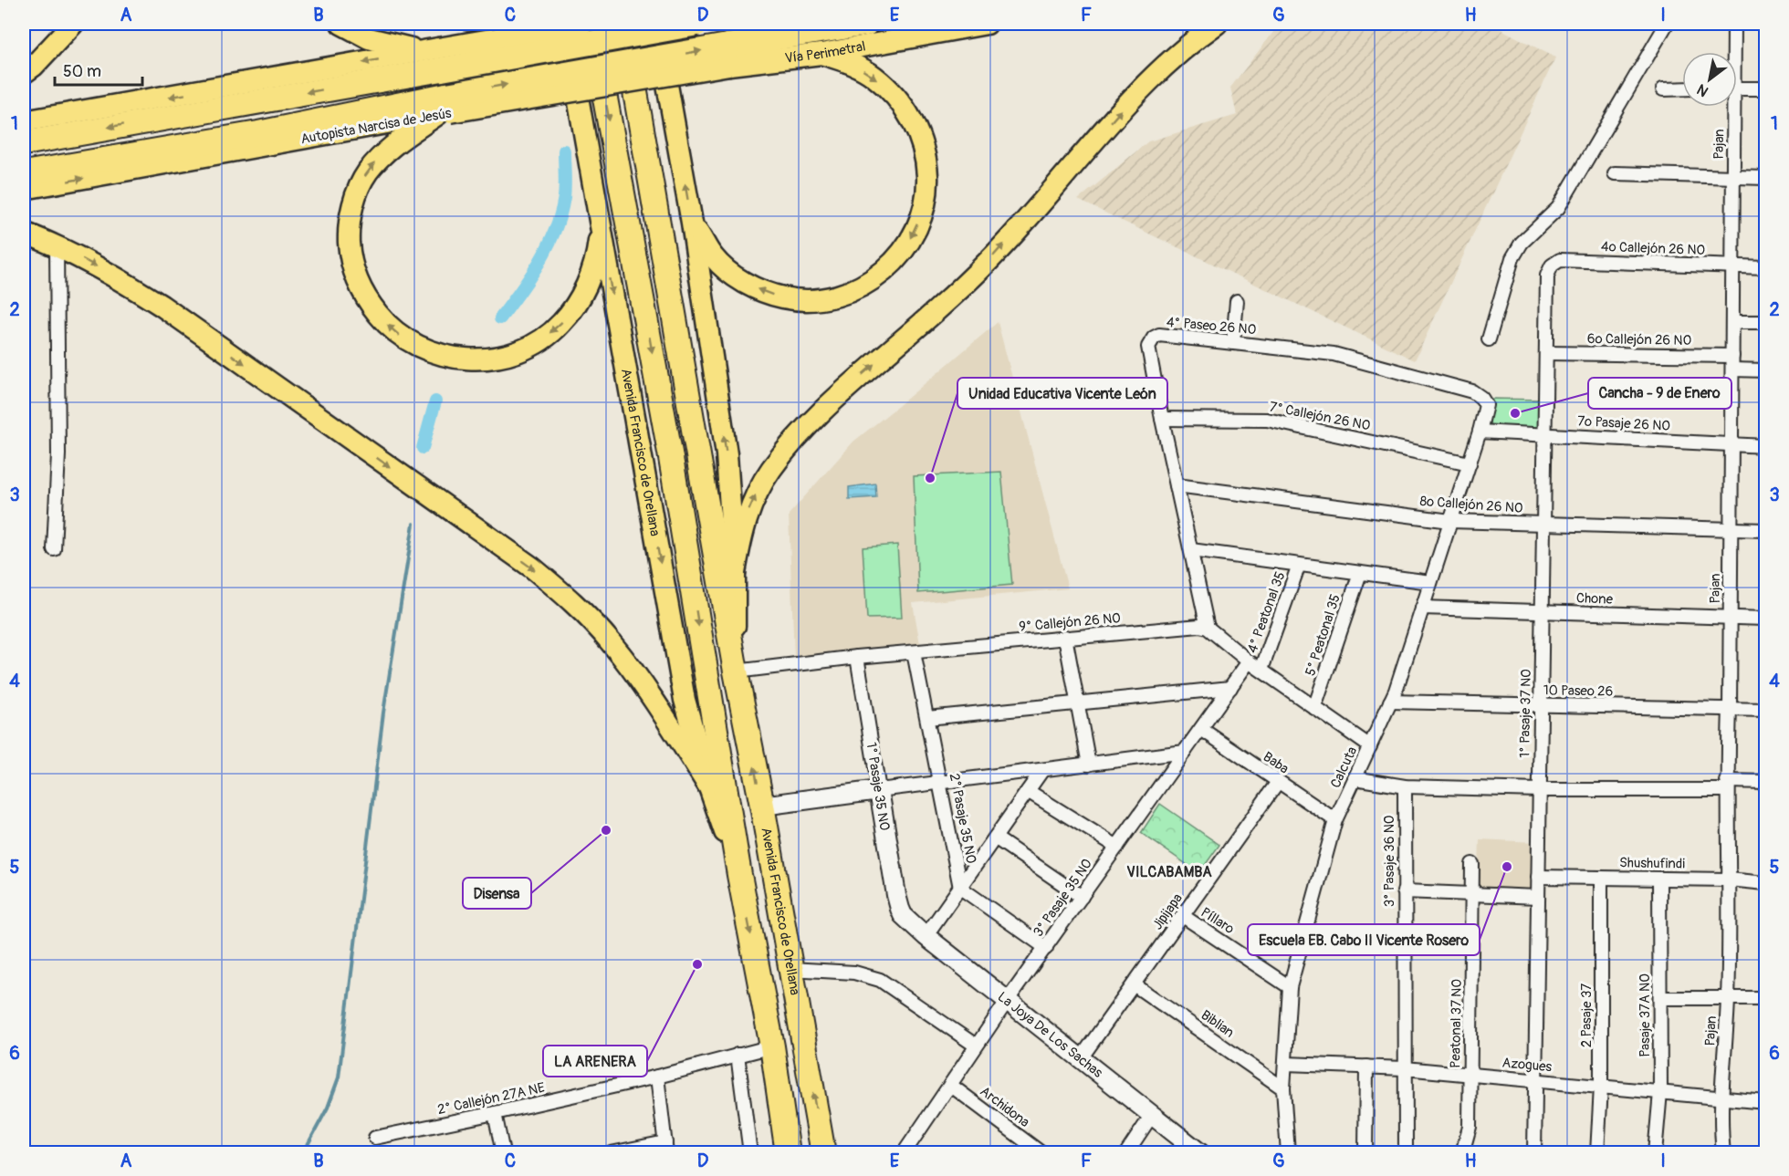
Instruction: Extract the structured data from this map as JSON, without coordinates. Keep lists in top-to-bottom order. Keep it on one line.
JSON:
{"streets":{"highway":["Vía Perimetral","Autopista Narcisa de Jesús","Avenida Francisco de Orellana"],"street":["Pajan","4º Callejón 26 NO","4° Paseo 26 NO","6º Callejón 26 NO","7° Callejón 26 NO","7º Pasaje 26 NO","8º Callejón 26 NO","Chone","4° Peatonal 35","9° Callejón 26 NO","5° Peatonal 35","10 Paseo 26","1° Pasaje 37 NO","Baba","Calcuta","1° Pasaje 35 NO","2° Pasaje 35 NO","3° Pasaje 36 NO","Shushufindi","3° Pasaje 35 NO","Jipijapa","Píllaro","2 Pasaje 37","Pasaje 37A NO","Biblian","Peatonal 37 NO","La Joya De Los Sachas","Azogues","2° Callejón 27A NE","Archidona"]},"crossings":[["Vía Perimetral","Autopista Narcisa de Jesús"],["Pajan","4º Callejón 26 NO"],["Pajan","6º Callejón 26 NO"],["Pajan","7º Pasaje 26 NO"],["Pajan","8º Callejón 26 NO"],["Pajan","Chone"],["Pajan","10 Paseo 26"],["Pajan","Shushufindi"],["Pajan","Azogues"],["4º Callejón 26 NO","1° Pasaje 37 NO"],["4° Paseo 26 NO","7° Callejón 26 NO"],["4° Paseo 26 NO","8º Callejón 26 NO"],["4° Paseo 26 NO","9° Callejón 26 NO"],["4° Paseo 26 NO","Calcuta"],["6º Callejón 26 NO","1° Pasaje 37 NO"],["7° Callejón 26 NO","Calcuta"],["7º Pasaje 26 NO","1° Pasaje 37 NO"],["7º Pasaje 26 NO","Calcuta"],["Avenida Francisco de Orellana","9° Callejón 26 NO"],["Avenida Francisco de Orellana","2° Callejón 27A NE"],["8º Callejón 26 NO","1° Pasaje 37 NO"],["8º Callejón 26 NO","Calcuta"],["Chone","1° Pasaje 37 NO"],["Chone","Calcuta"],["9° Callejón 26 NO","1° Pasaje 35 NO"],["9° Callejón 26 NO","2° Pasaje 35 NO"],["10 Paseo 26","1° Pasaje 37 NO"],["10 Paseo 26","Calcuta"],["1° Pasaje 37 NO","Shushufindi"],["1° Pasaje 37 NO","Azogues"],["Baba","Calcuta"],["Baba","3° Pasaje 35 NO"],["Baba","Jipijapa"],["Calcuta","Píllaro"],["Calcuta","Biblian"],["Calcuta","Azogues"],["1° Pasaje 35 NO","La Joya De Los Sachas"],["3° Pasaje 36 NO","Azogues"],["Shushufindi","2 Pasaje 37"],["Shushufindi","Pasaje 37A NO"],["3° Pasaje 35 NO","La Joya De Los Sachas"],["3° Pasaje 35 NO","Archidona"],["Jipijapa","Píllaro"],["Jipijapa","Biblian"],["Jipijapa","La Joya De Los Sachas"],["2 Pasaje 37","Azogues"],["Pasaje 37A NO","Azogues"],["Peatonal 37 NO","Azogues"]],"districts":["VILCABAMBA"],"places":["Cancha - 9 de Enero","Unidad Educativa Vicente León","Disensa","Escuela EB. Cabo II Vicente Rosero","LA ARENERA"],"scale_bar":"50 m","north":"bottom left","grid":{"columns":["A","B","C","D","E","F","G","H","I"],"rows":["1","2","3","4","5","6"]}}
